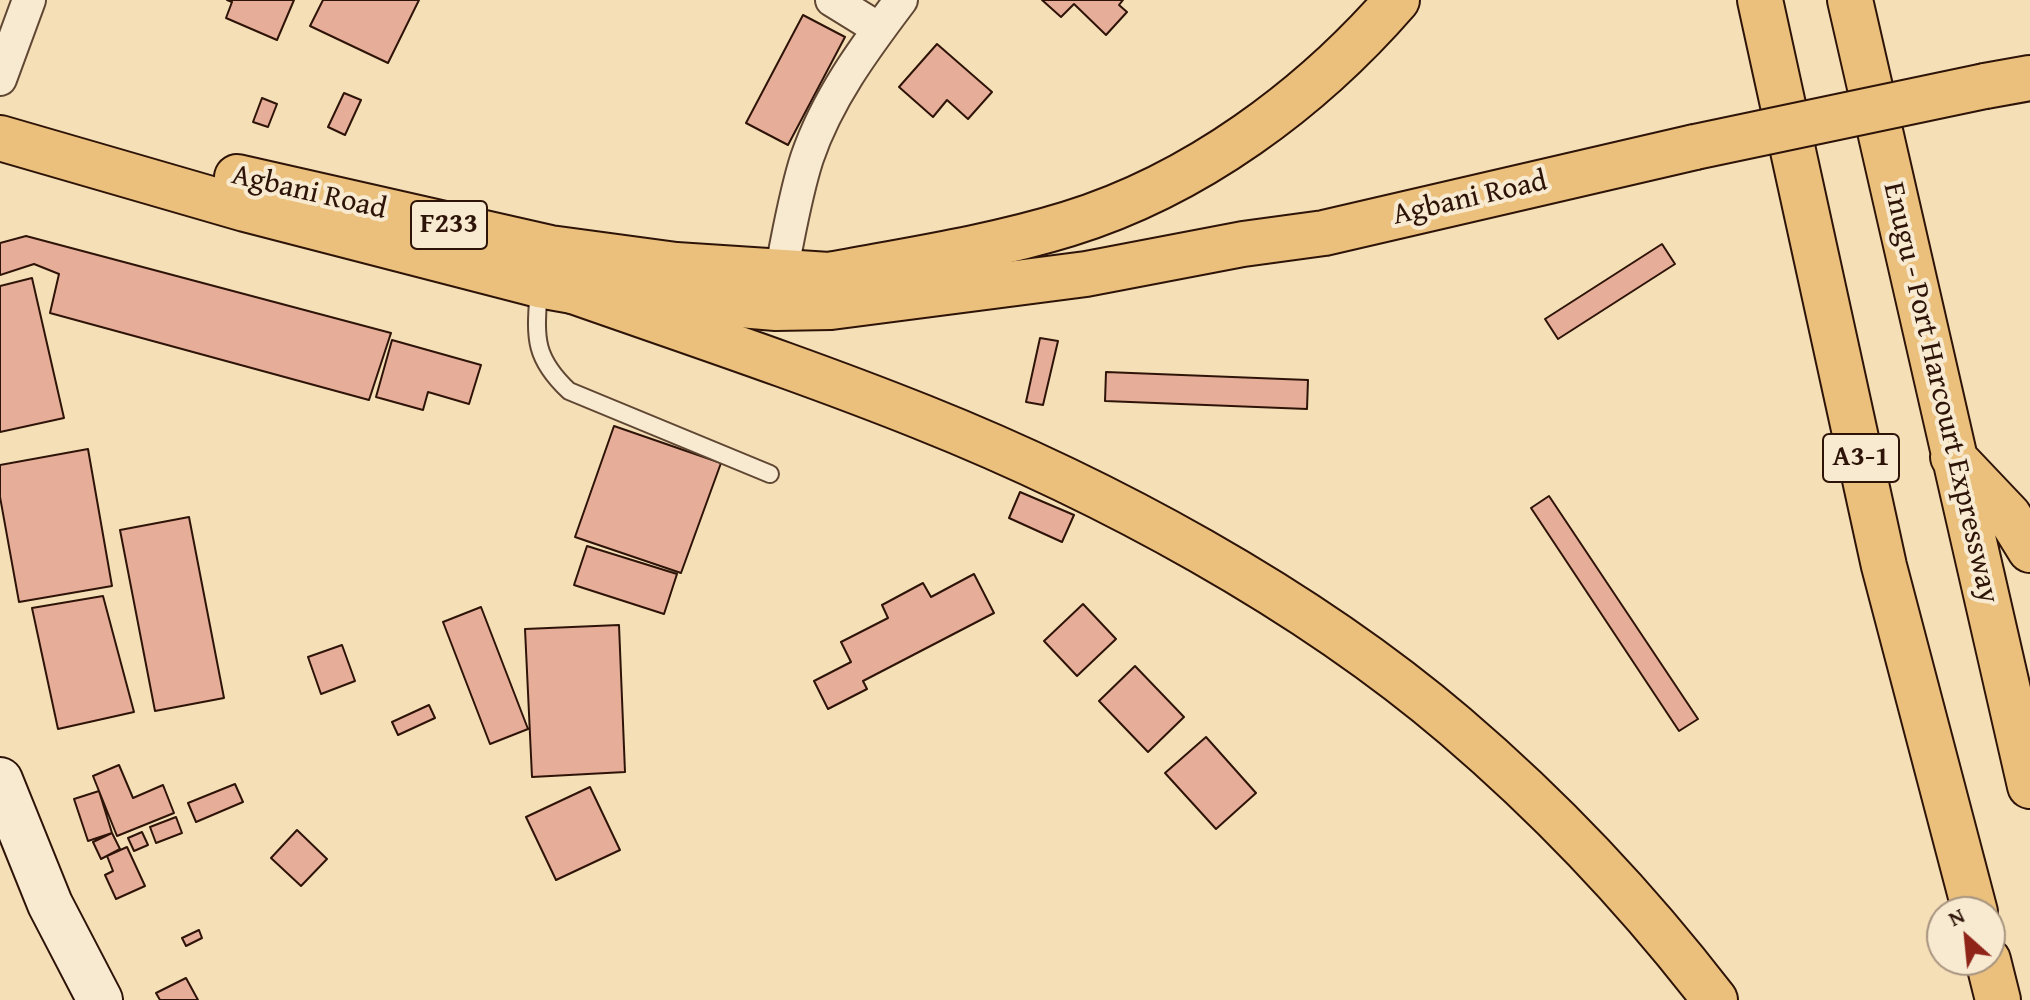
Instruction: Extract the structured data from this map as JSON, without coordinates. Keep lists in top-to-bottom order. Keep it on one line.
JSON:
{"streets":{"main road":["Agbani Road","F233","Enugu - Port Harcourt Expressway","A3-1"]},"north":"top left"}
